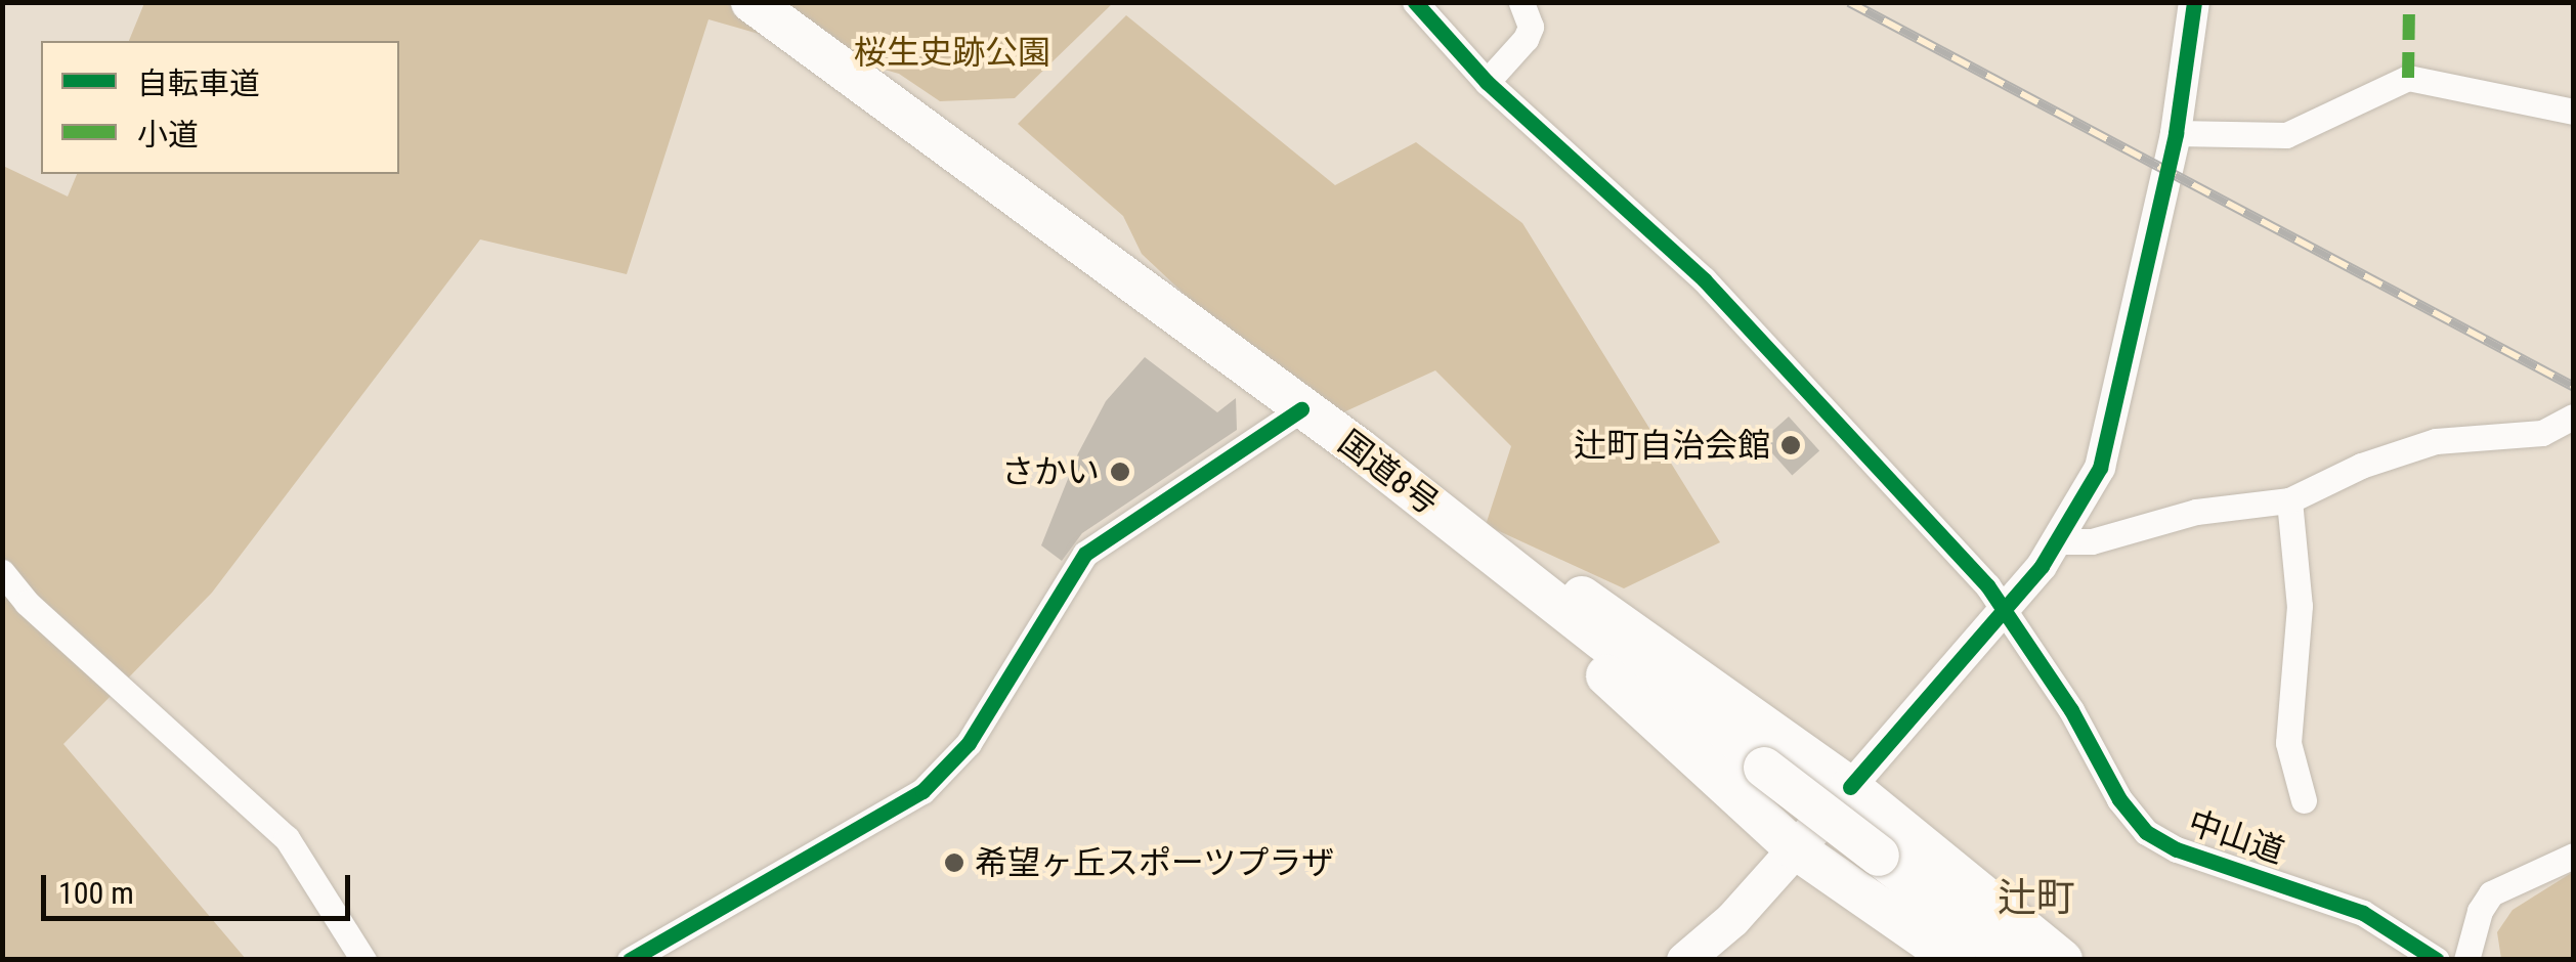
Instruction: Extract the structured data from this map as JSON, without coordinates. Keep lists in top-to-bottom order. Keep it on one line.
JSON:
{"streets":{"highway":["国道8号"],"street":["中山道"]},"districts":["辻町"],"parks":["桜生史跡公園"],"places":["辻町自治会館","さかい","希望ヶ丘スポーツプラザ"],"legend":["自転車道","小道"],"scale_bar":"100 m"}
